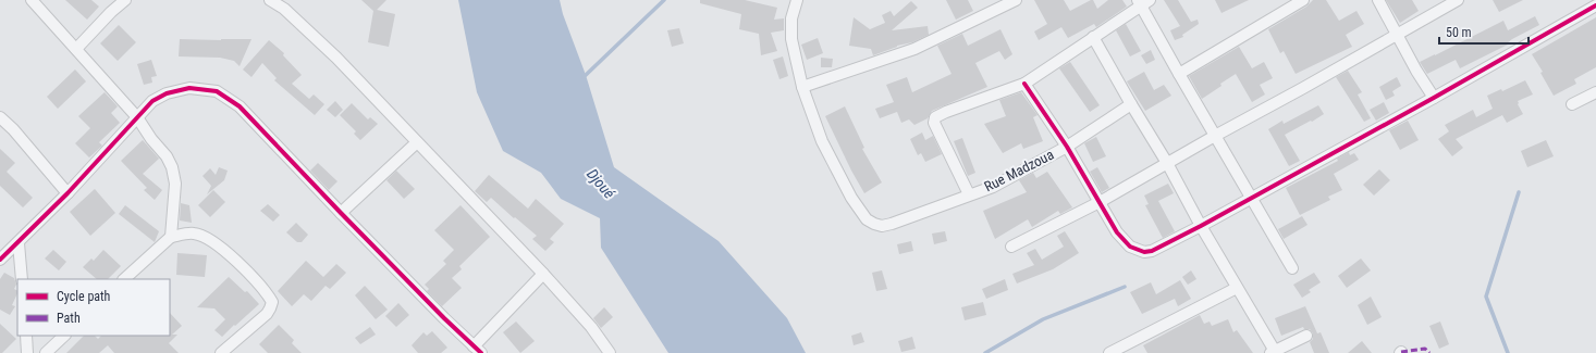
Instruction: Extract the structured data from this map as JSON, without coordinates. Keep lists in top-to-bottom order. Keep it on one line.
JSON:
{"streets":{"street":["Rue Madzoua"]},"water":["Djoué"],"legend":["Cycle path","Path"],"scale_bar":"50 m"}
